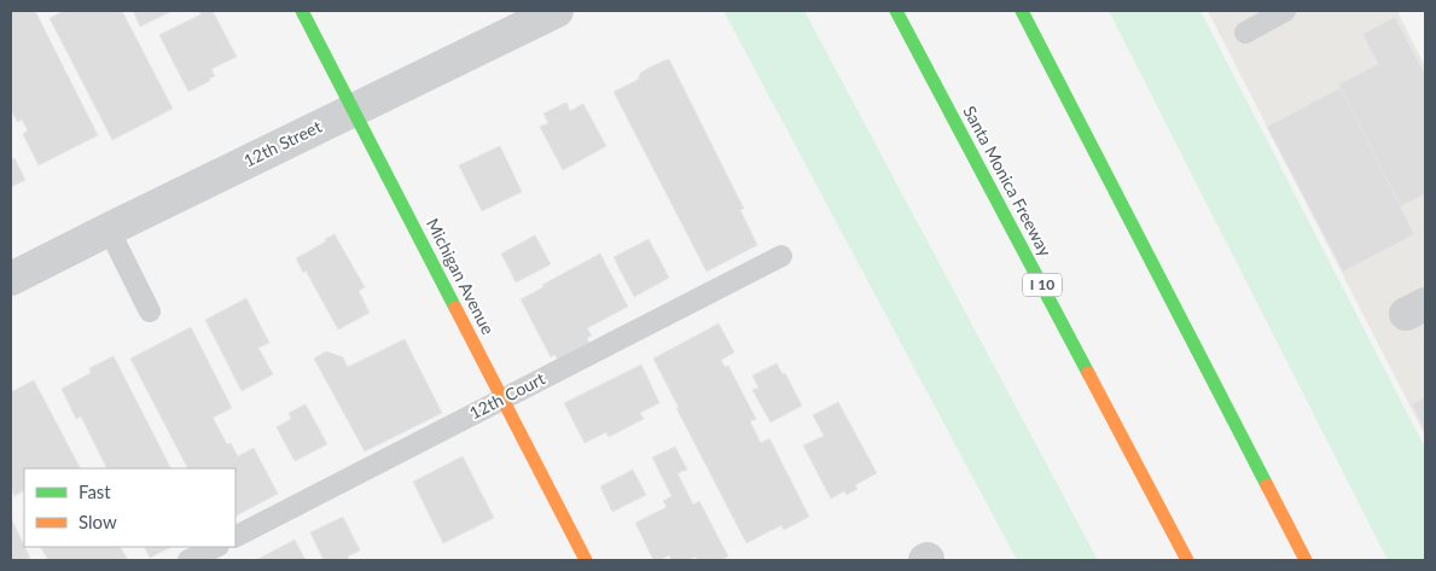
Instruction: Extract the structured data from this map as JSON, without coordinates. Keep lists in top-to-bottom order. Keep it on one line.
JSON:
{"streets":{"main road":["Santa Monica Freeway","Michigan Avenue","I 10"],"street":["12th Street"],"lane":["12th Court"]},"crossings":[["12th Street","Michigan Avenue"],["Michigan Avenue","12th Court"]],"legend":["Fast","Slow"]}
